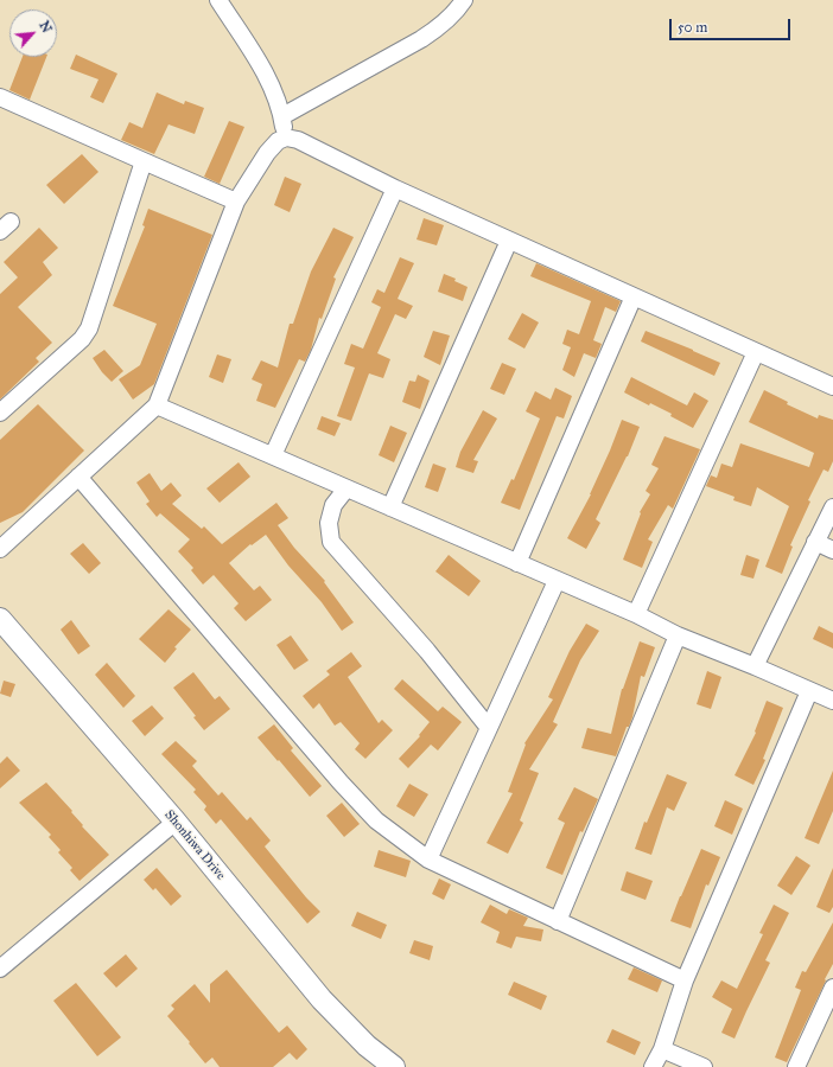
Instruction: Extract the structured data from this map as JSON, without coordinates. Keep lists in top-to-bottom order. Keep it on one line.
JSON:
{"streets":{"street":["Shonhiwa Drive"]},"scale_bar":"50 m","north":"top right"}
